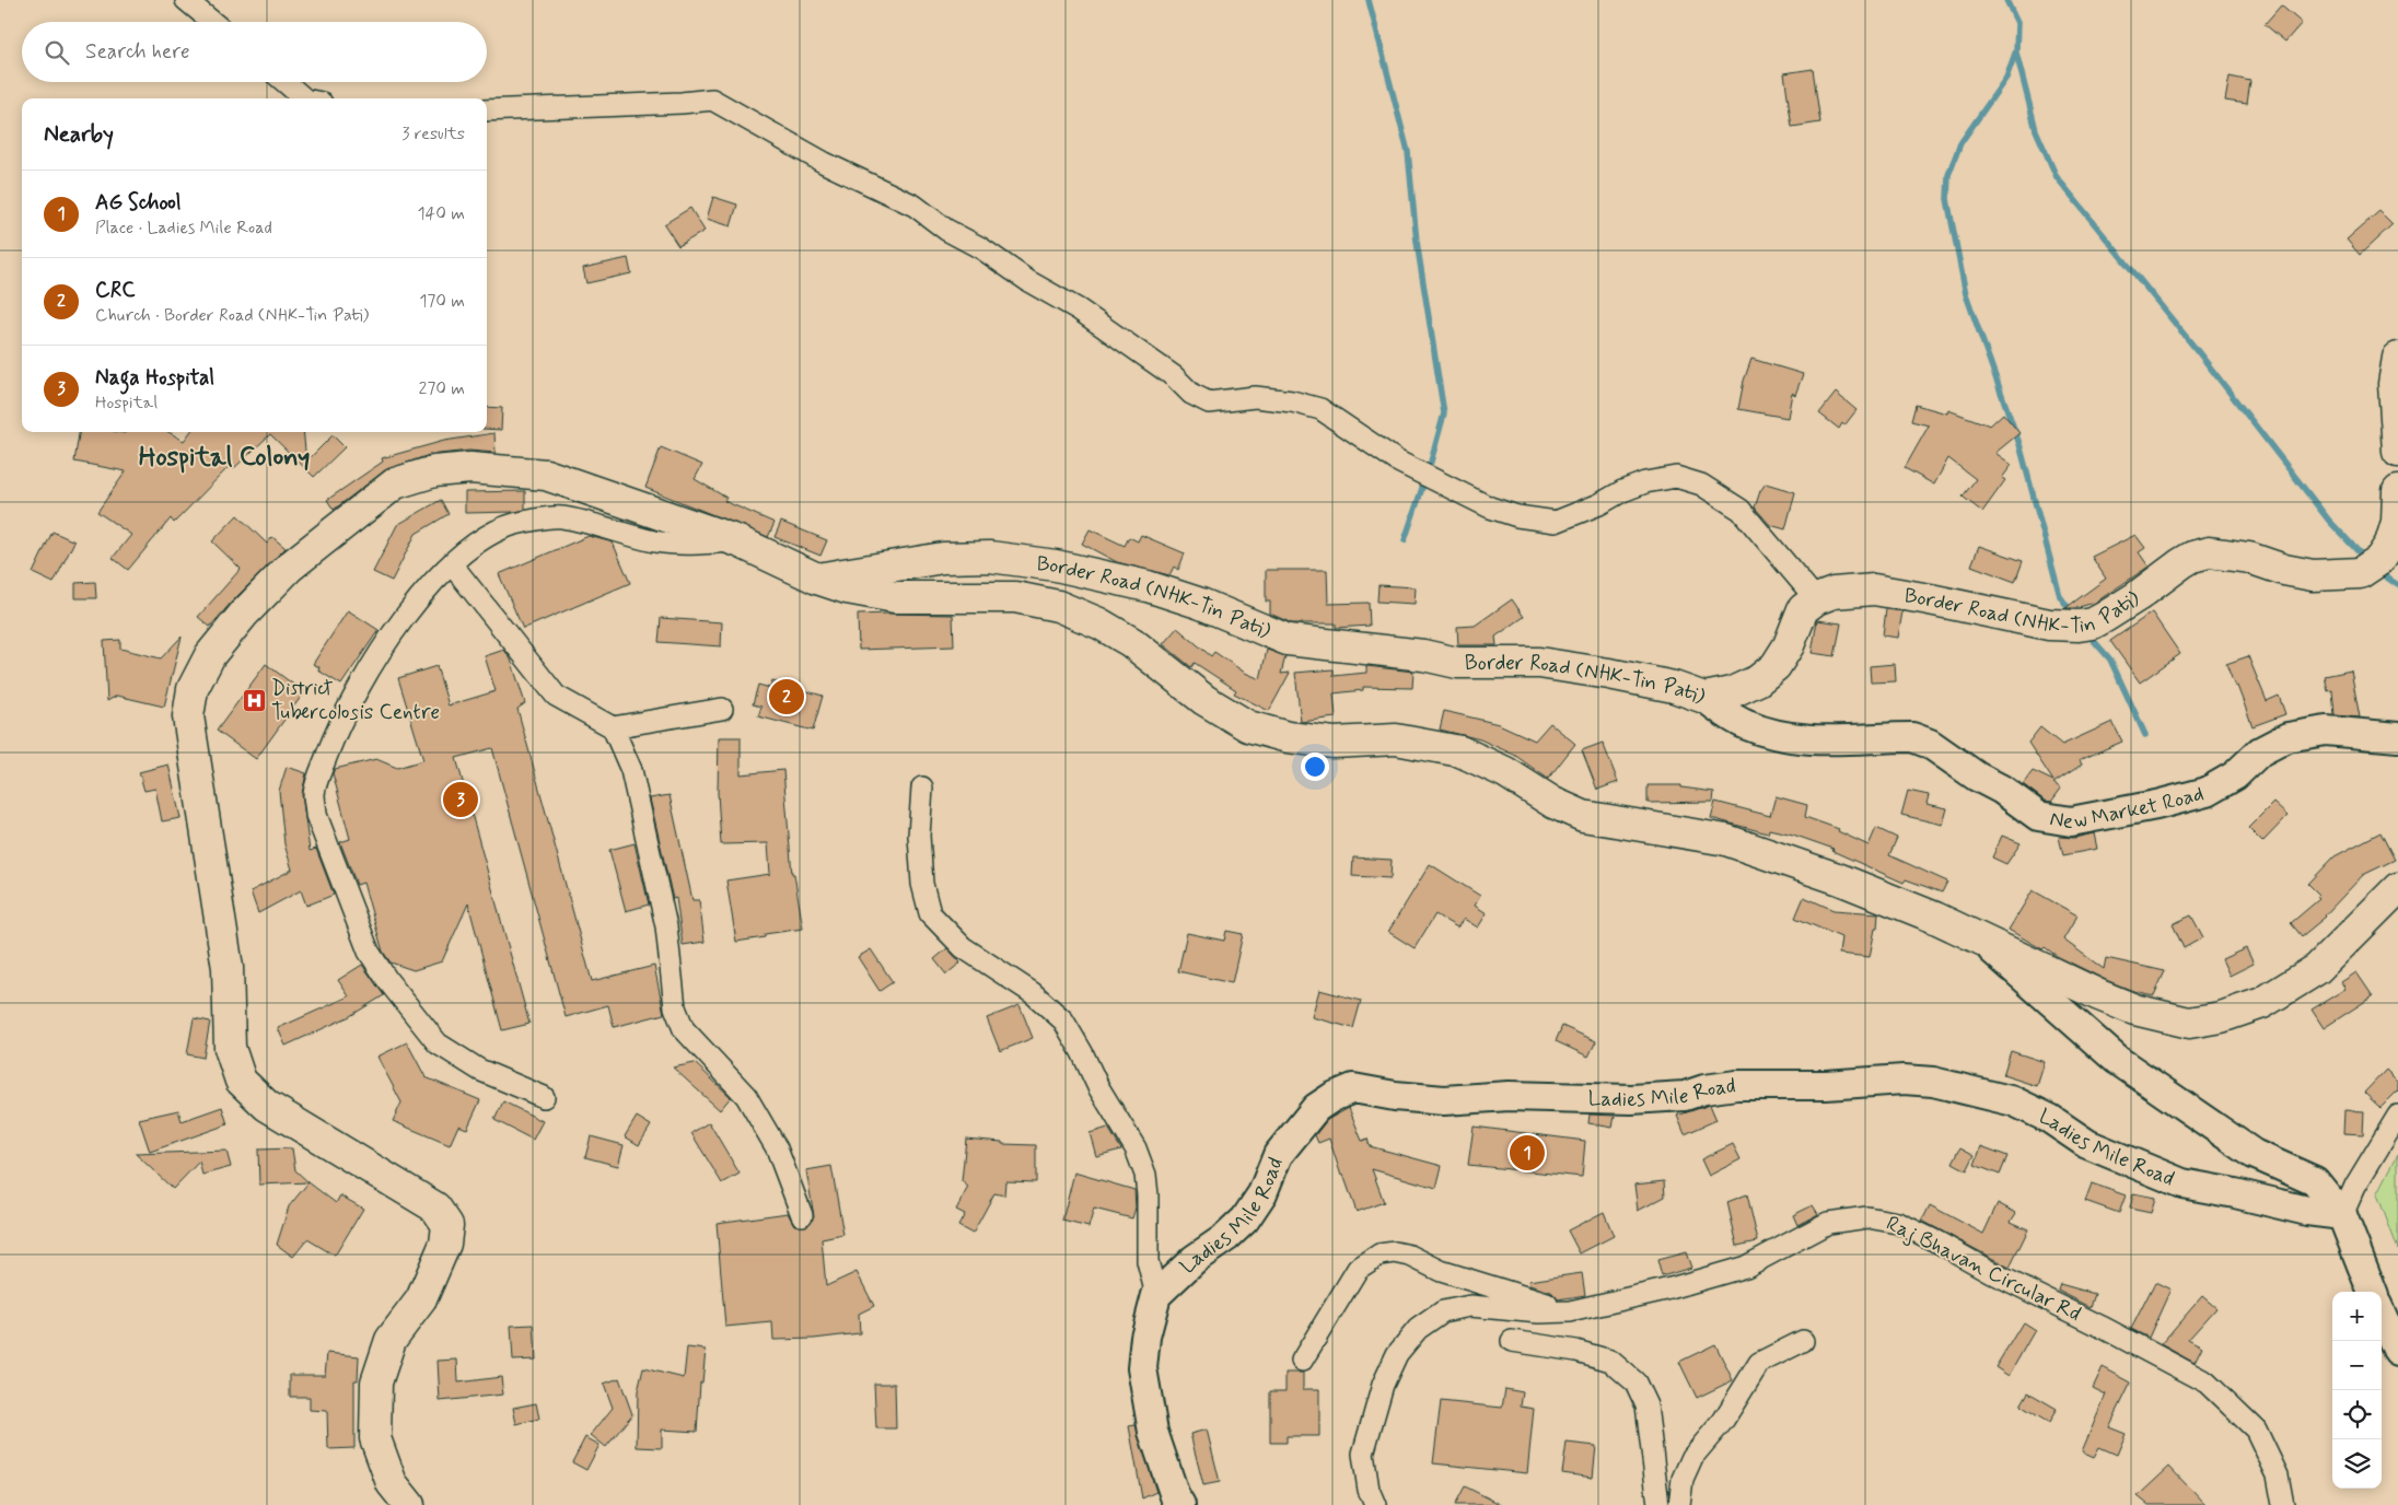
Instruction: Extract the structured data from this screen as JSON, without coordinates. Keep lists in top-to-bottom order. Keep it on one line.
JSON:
{"streets":{"main road":["Border Road (NHK-Tin Pati)"],"street":["New Market Road","Ladies Mile Road","Raj Bhavan Circular Rd"]},"crossings":[["Border Road (NHK-Tin Pati)","New Market Road"]],"districts":["Hospital Colony"],"places":{"hospital":["District Tubercolosis Centre"]},"page":{"search":"Search here","heading":["Nearby","3 results"],"list":[{"mark":"1","name":"AG School","note":"Place · Ladies Mile Road","value":"140 m"},{"mark":"2","name":"CRC","note":"Church · Border Road (NHK-Tin Pati)","value":"170 m"},{"mark":"3","name":"Naga Hospital","note":"Hospital","value":"270 m"}],"pins":["2","3","1"],"map_buttons":["+","−"]}}
